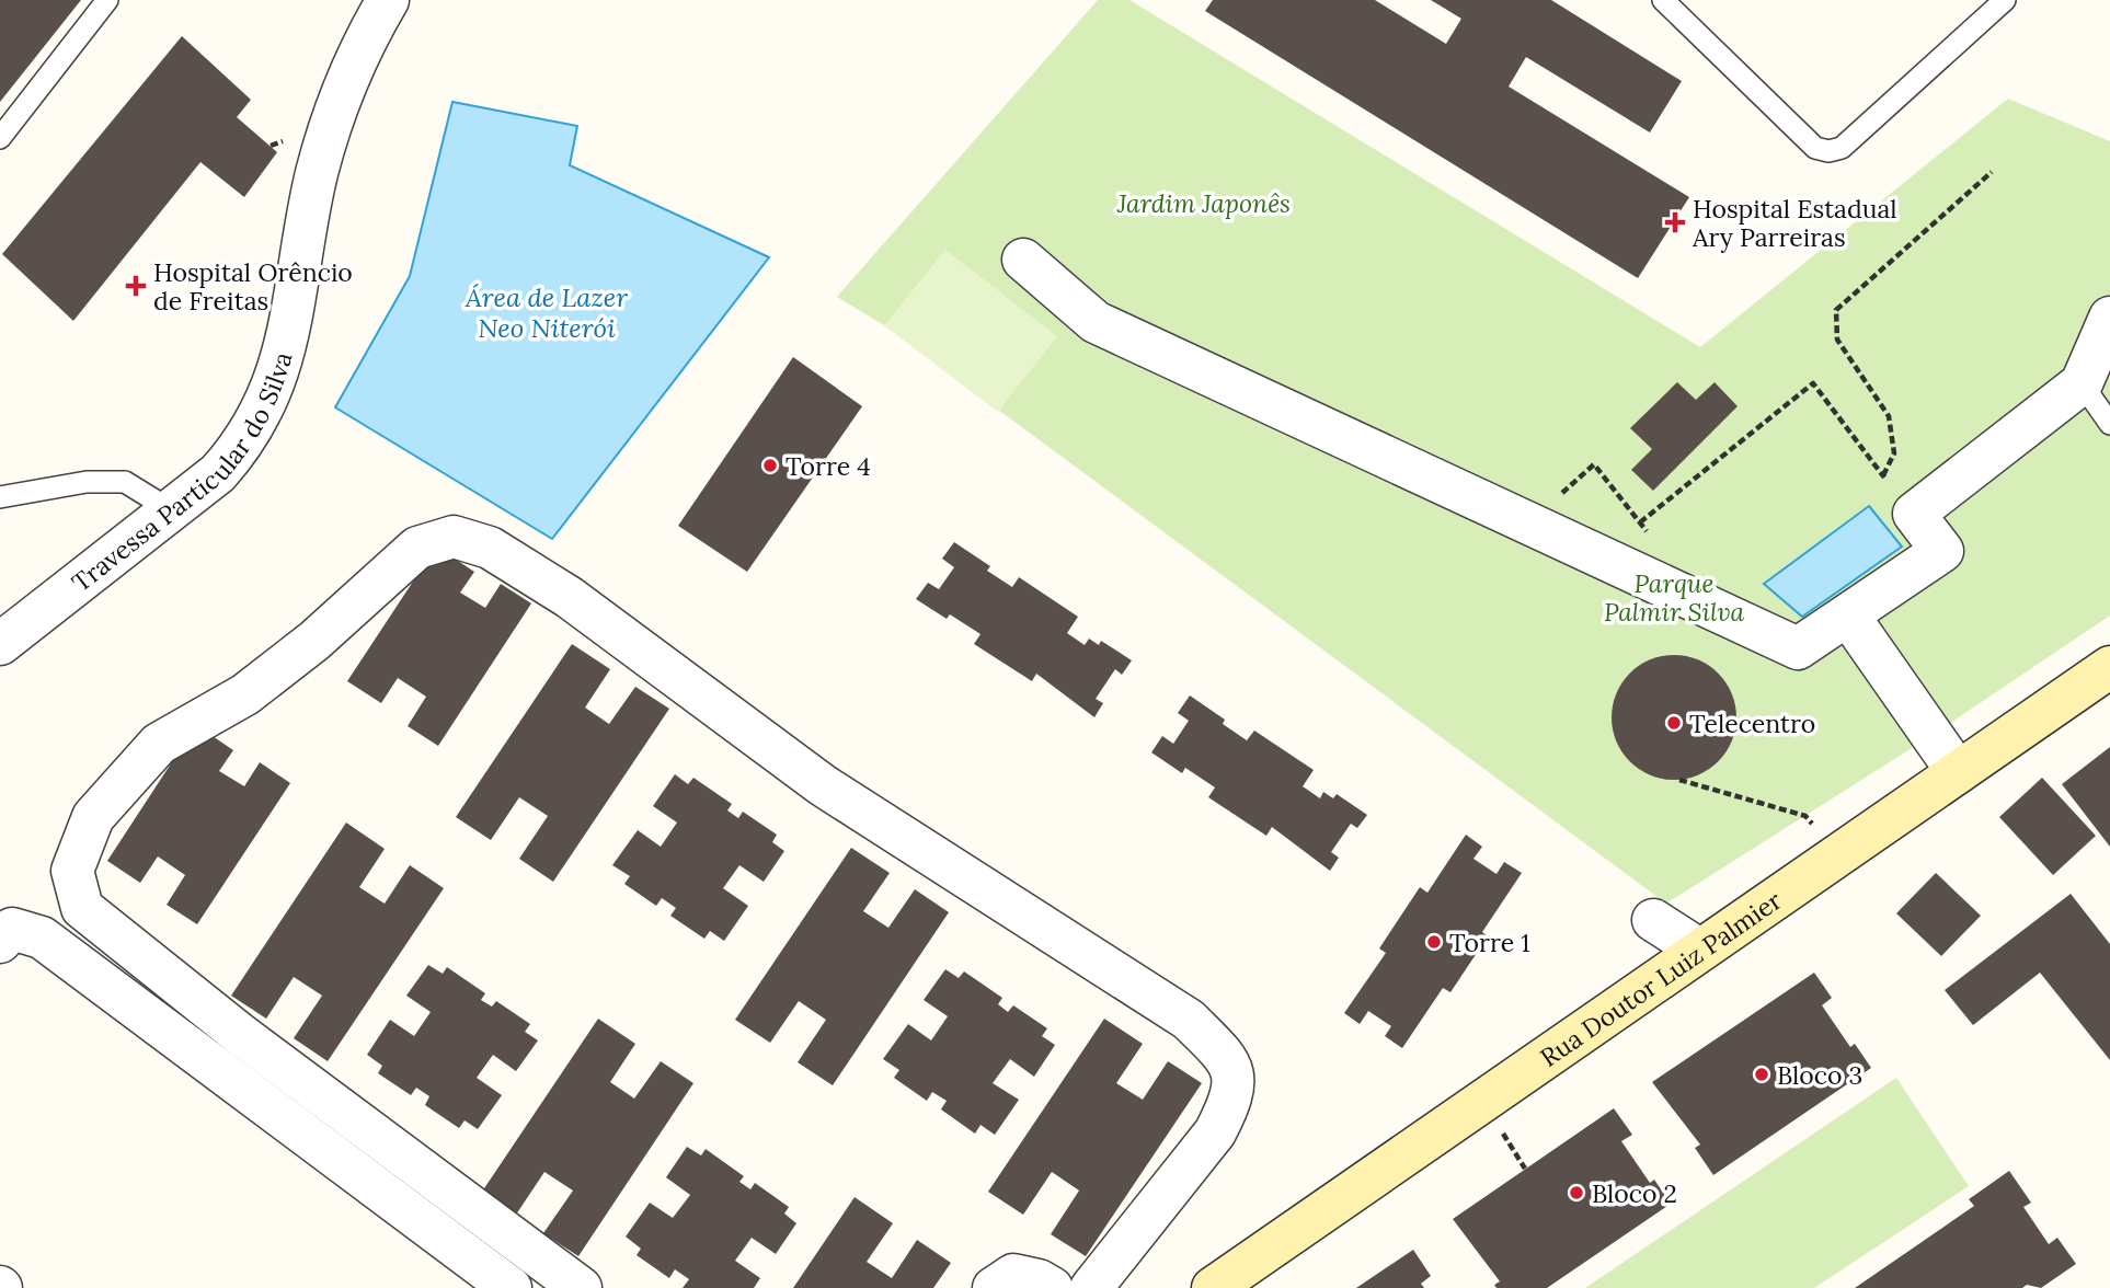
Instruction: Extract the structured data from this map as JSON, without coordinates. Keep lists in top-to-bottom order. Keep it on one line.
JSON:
{"streets":{"main road":["Rua Doutor Luiz Palmier"],"street":["Travessa Particular do Silva"]},"water":["Área de Lazer Neo Niterói"],"parks":["Jardim Japonês","Parque Palmir Silva"],"places":{"health":["Hospital Estadual Ary Parreiras","Hospital Orêncio de Freitas"],"other":["Torre 4","Telecentro","Torre 1","Bloco 3","Bloco 2"]}}
